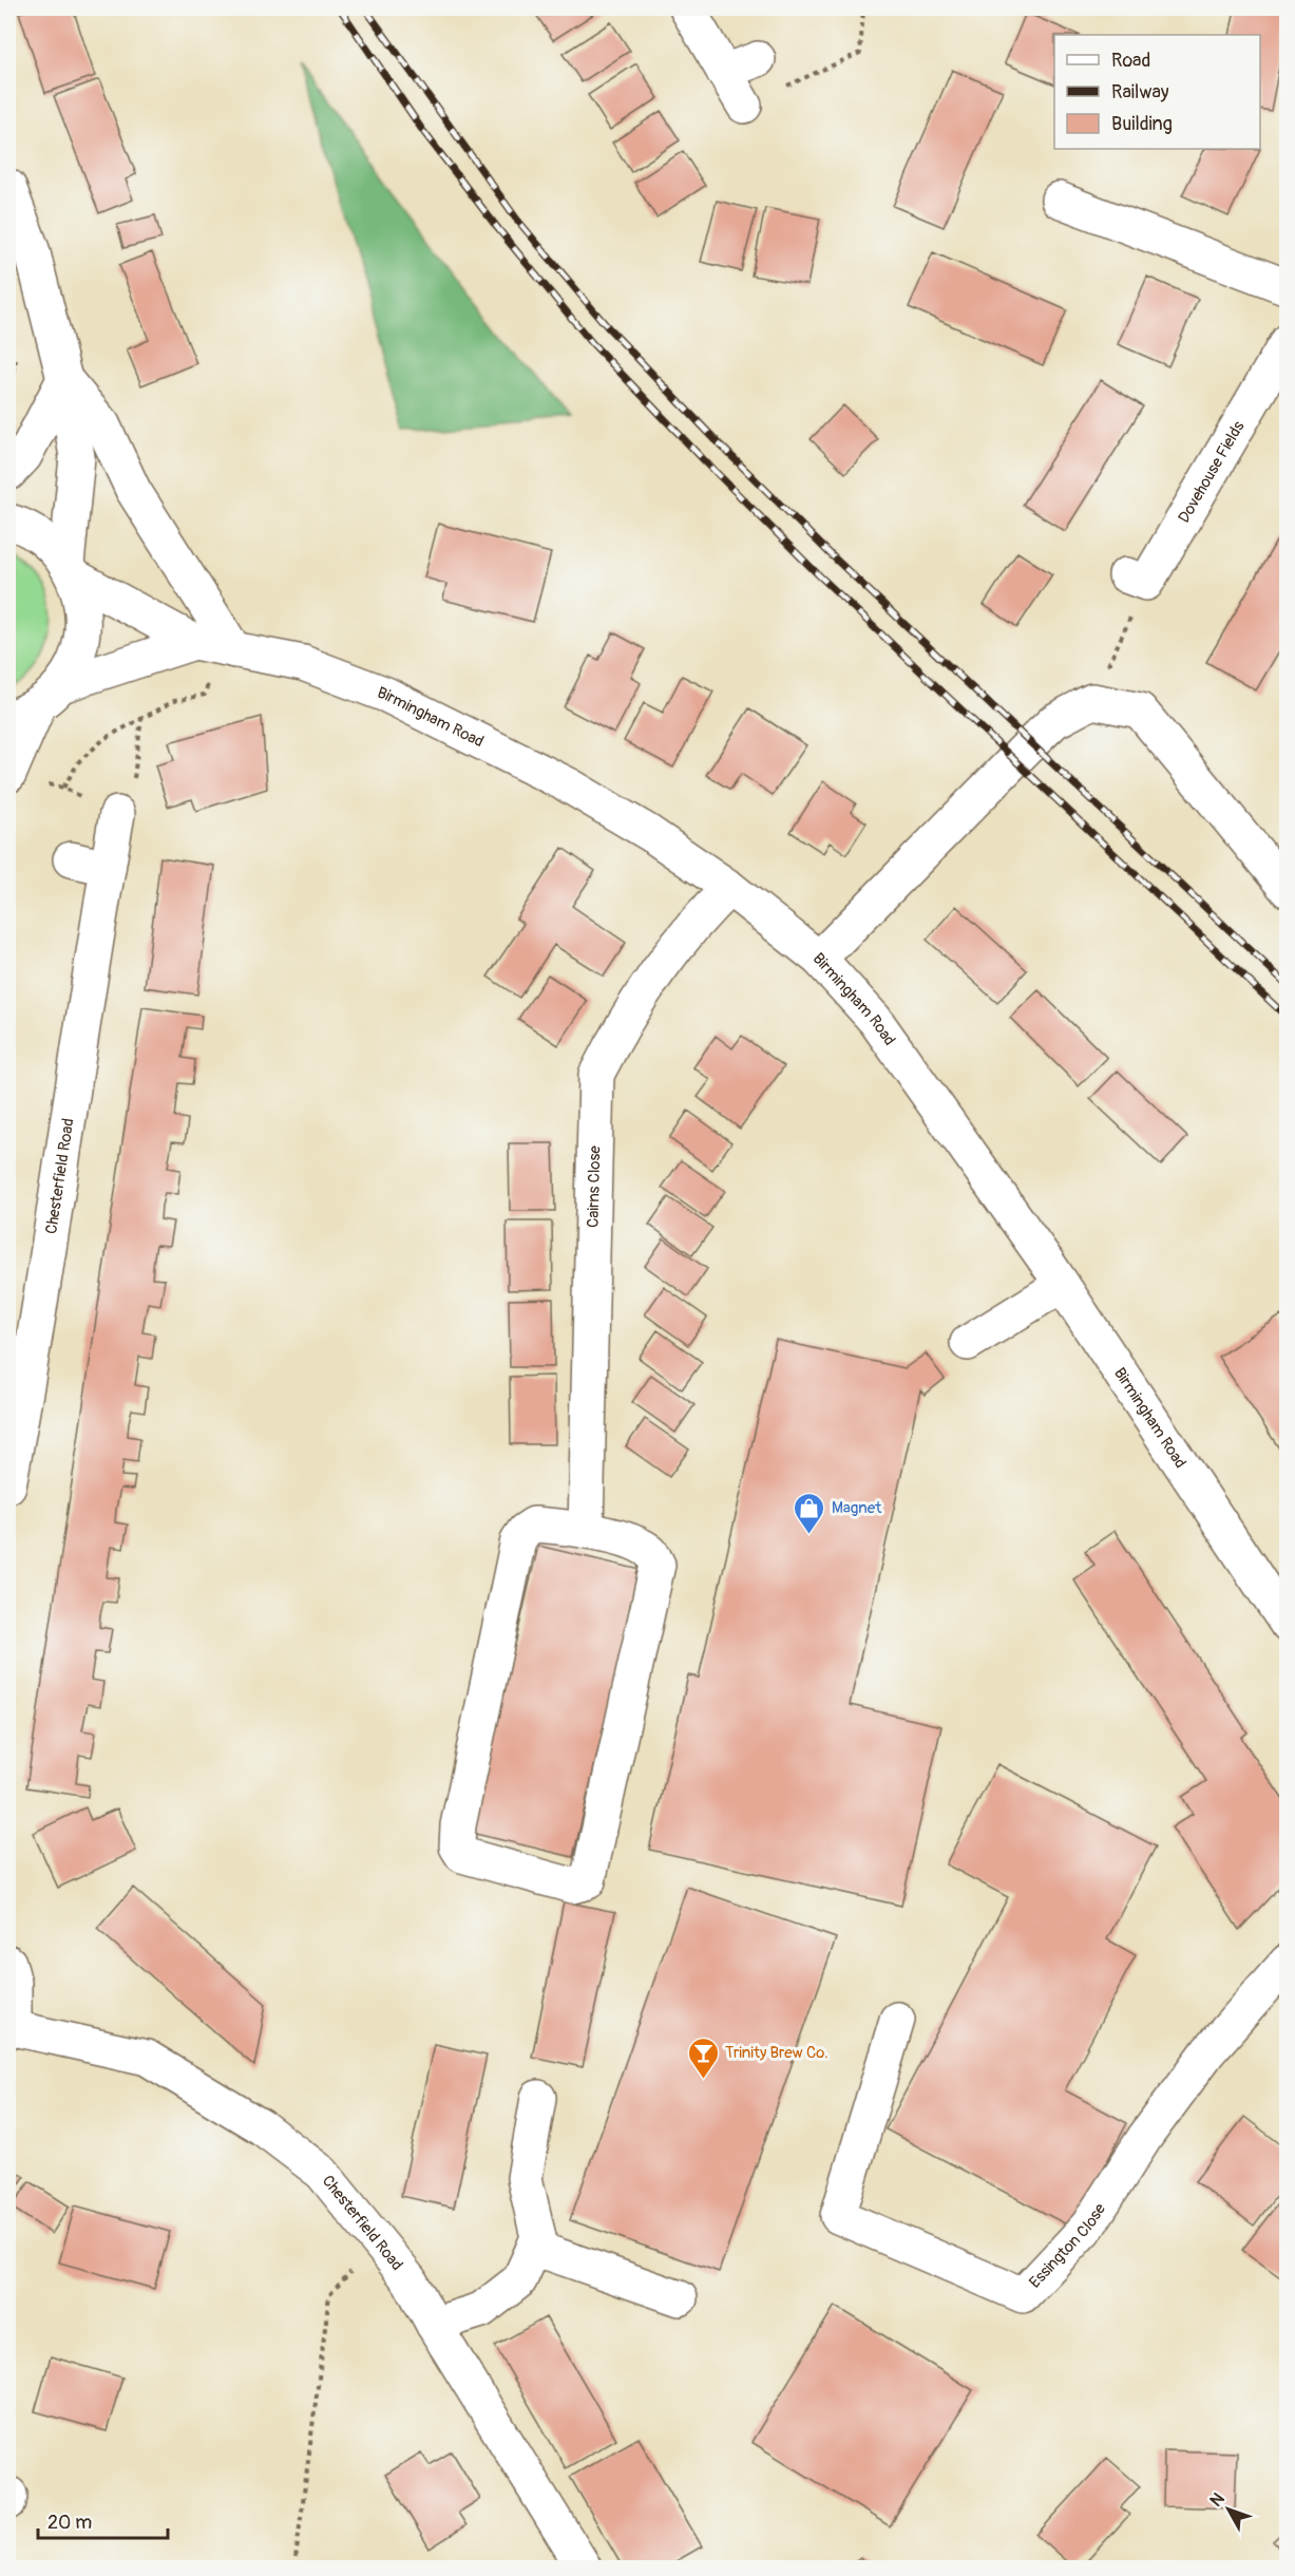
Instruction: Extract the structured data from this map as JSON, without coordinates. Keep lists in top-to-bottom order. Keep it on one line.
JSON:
{"streets":{"main road":["Dovehouse Fields","Birmingham Road","Chesterfield Road","Cairns Close","Essington Close"]},"crossings":[["Birmingham Road","Cairns Close"]],"places":{"shop":["Magnet"],"bar":["Trinity Brew Co."]},"legend":["Road","Railway","Building"],"scale_bar":"20 m","north":"top left"}
